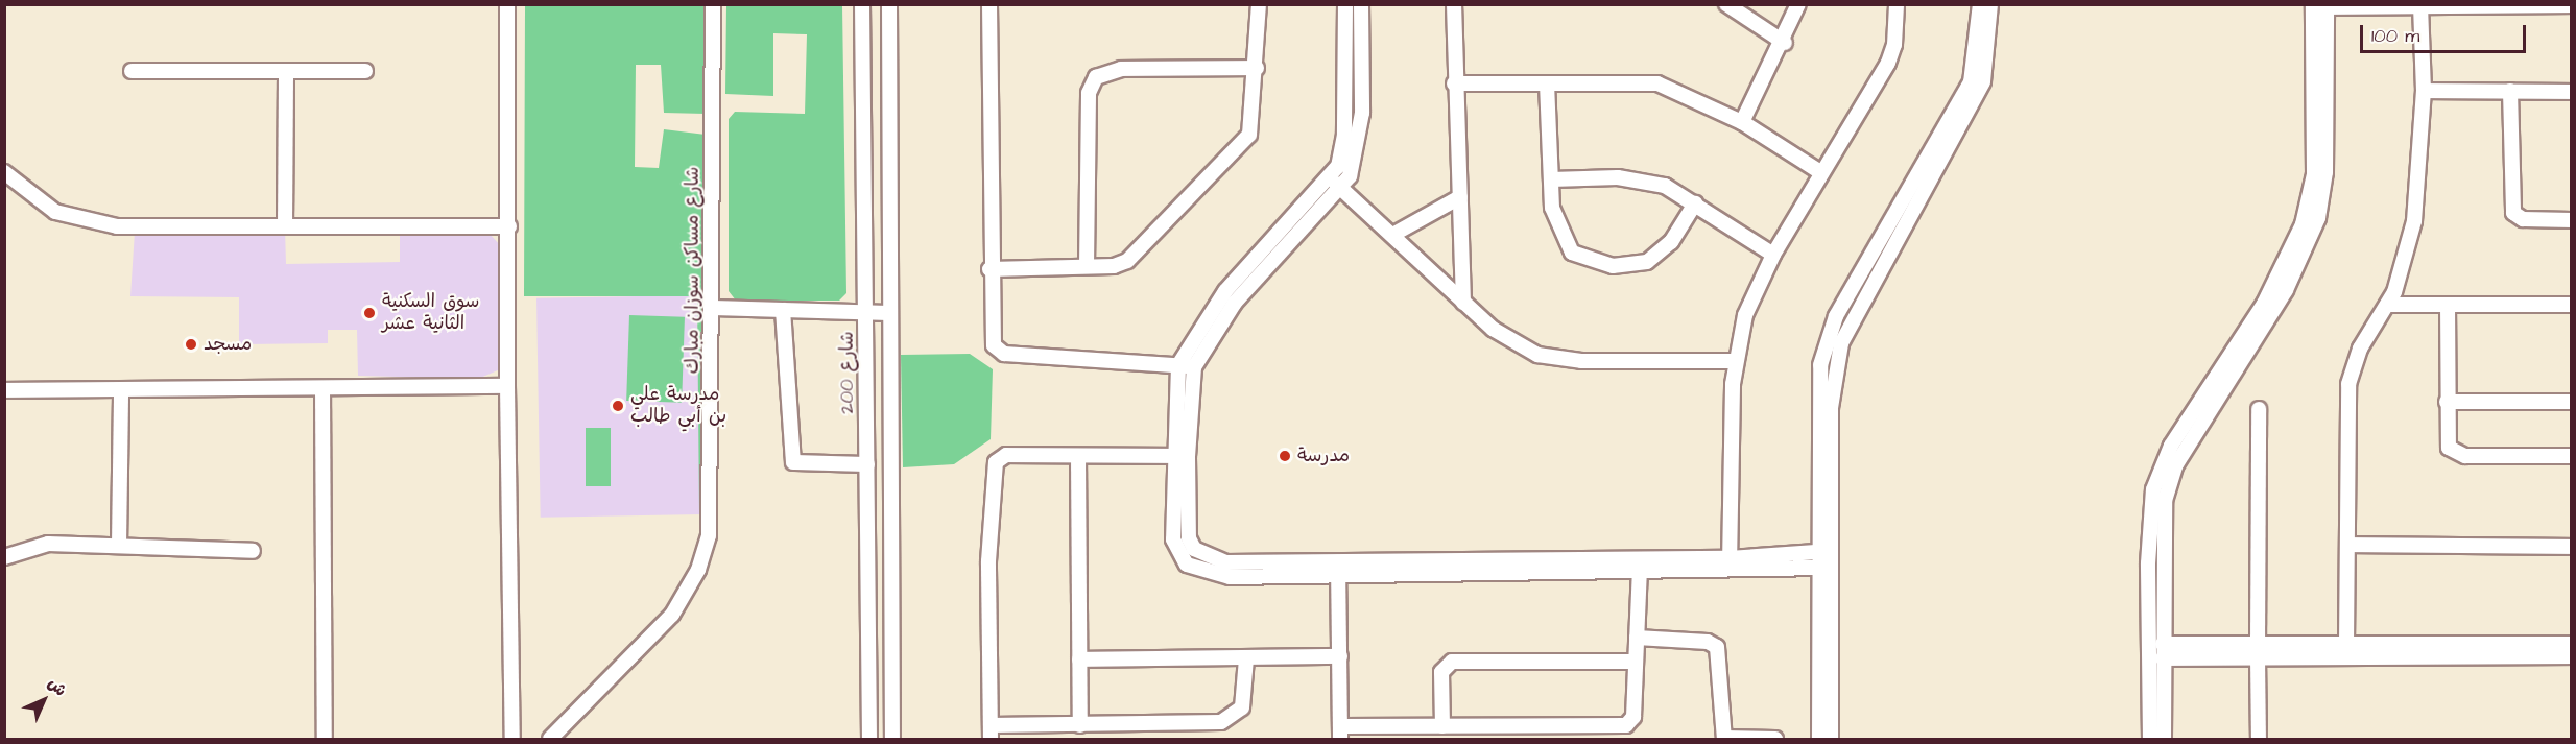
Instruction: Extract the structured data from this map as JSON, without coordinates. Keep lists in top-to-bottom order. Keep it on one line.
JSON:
{"streets":{"street":["شارع مساكن سوزان مبارك","شارع 200"]},"places":["سوق السكنية الثانية عشر","مسجد","مدرسة علي بن أبي طالب","مدرسة"],"scale_bar":"100 m","north":"top right"}
